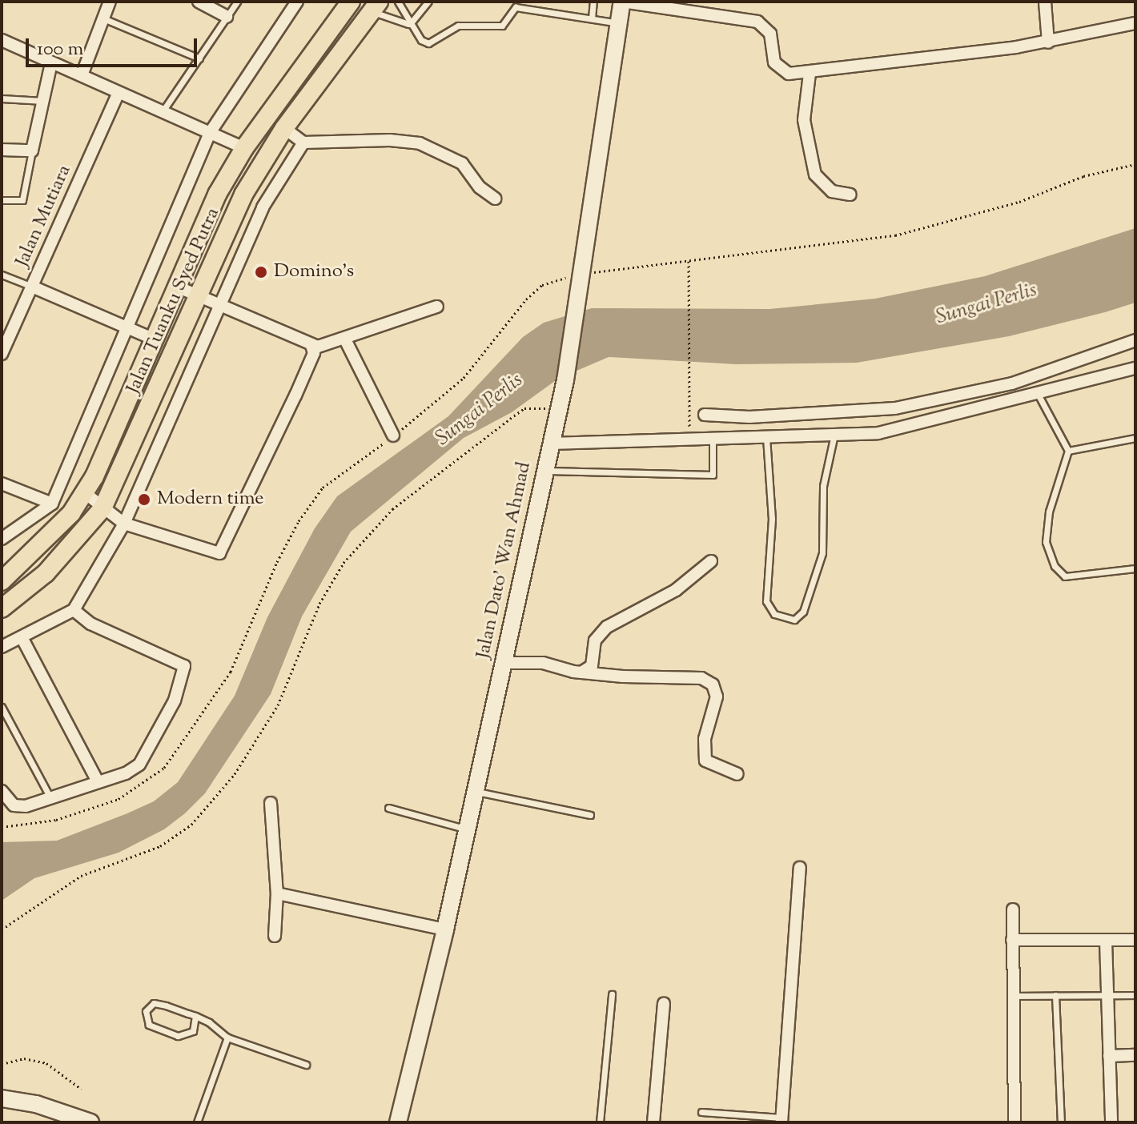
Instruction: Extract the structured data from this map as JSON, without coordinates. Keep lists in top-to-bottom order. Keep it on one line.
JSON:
{"streets":{"main road":["Jalan Tuanku Syed Putra","Jalan Dato' Wan Ahmad"],"street":["Jalan Mutiara"]},"water":["Sungai Perlis"],"places":["Domino's","Modern time"],"scale_bar":"100 m"}
